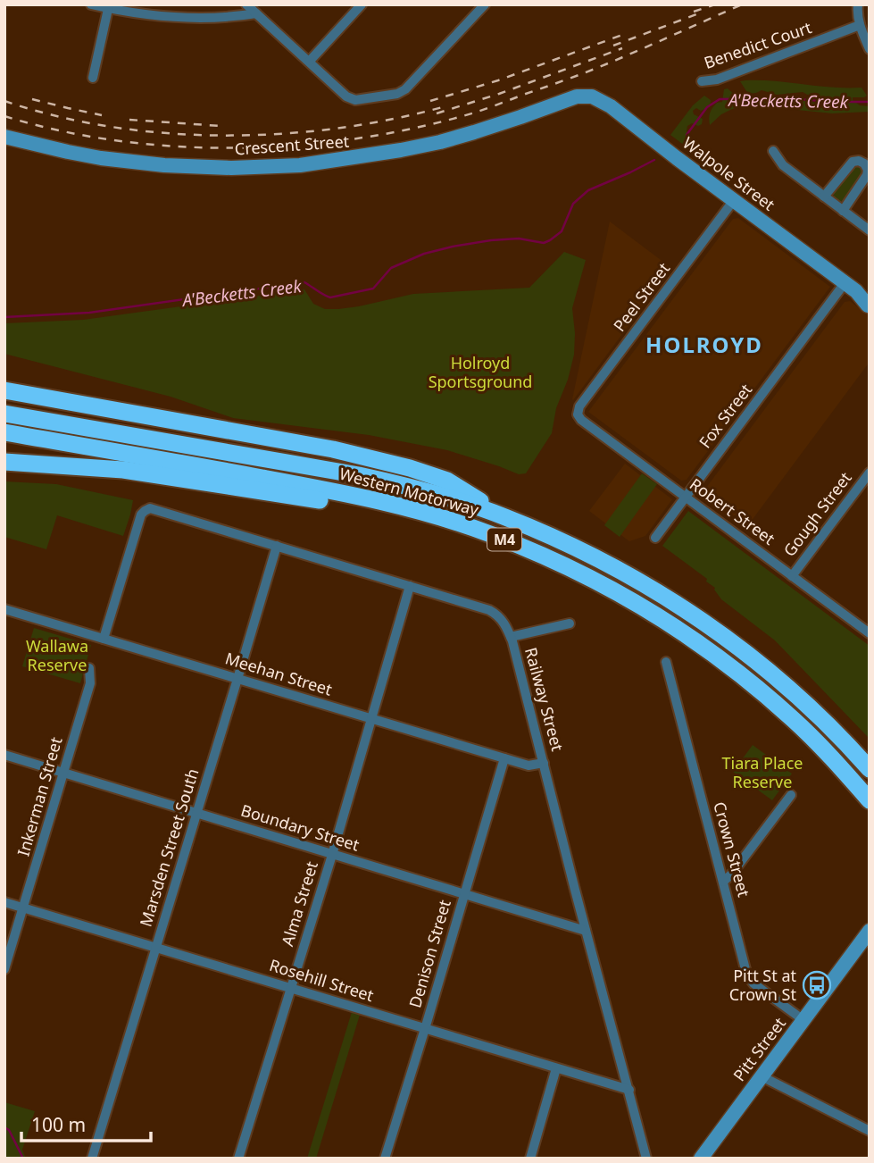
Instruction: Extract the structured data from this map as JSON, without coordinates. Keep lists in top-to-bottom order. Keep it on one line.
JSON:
{"streets":{"highway":["Western Motorway","M4"],"street":["Benedict Court","Crescent Street","Walpole Street","Peel Street","Fox Street","Robert Street","Gough Street","Meehan Street","Railway Street","Inkerman Street","Boundary Street","Marsden Street South","Crown Street","Alma Street","Denison Street","Rosehill Street","Pitt Street"]},"crossings":[["Crescent Street","Walpole Street"],["Walpole Street","Peel Street"],["Walpole Street","Fox Street"],["Peel Street","Robert Street"],["Fox Street","Robert Street"],["Robert Street","Gough Street"],["Meehan Street","Railway Street"],["Meehan Street","Marsden Street South"],["Meehan Street","Alma Street"],["Meehan Street","Denison Street"],["Railway Street","Boundary Street"],["Railway Street","Marsden Street South"],["Railway Street","Alma Street"],["Railway Street","Rosehill Street"],["Inkerman Street","Boundary Street"],["Inkerman Street","Rosehill Street"],["Boundary Street","Marsden Street South"],["Boundary Street","Alma Street"],["Boundary Street","Denison Street"],["Marsden Street South","Rosehill Street"],["Crown Street","Pitt Street"],["Alma Street","Rosehill Street"],["Denison Street","Rosehill Street"]],"districts":["HOLROYD"],"water":["A'Becketts Creek"],"parks":["Holroyd Sportsground","Wallawa Reserve","Tiara Place Reserve"],"places":{"bus stop":["Pitt St at Crown St"]},"scale_bar":"100 m"}
